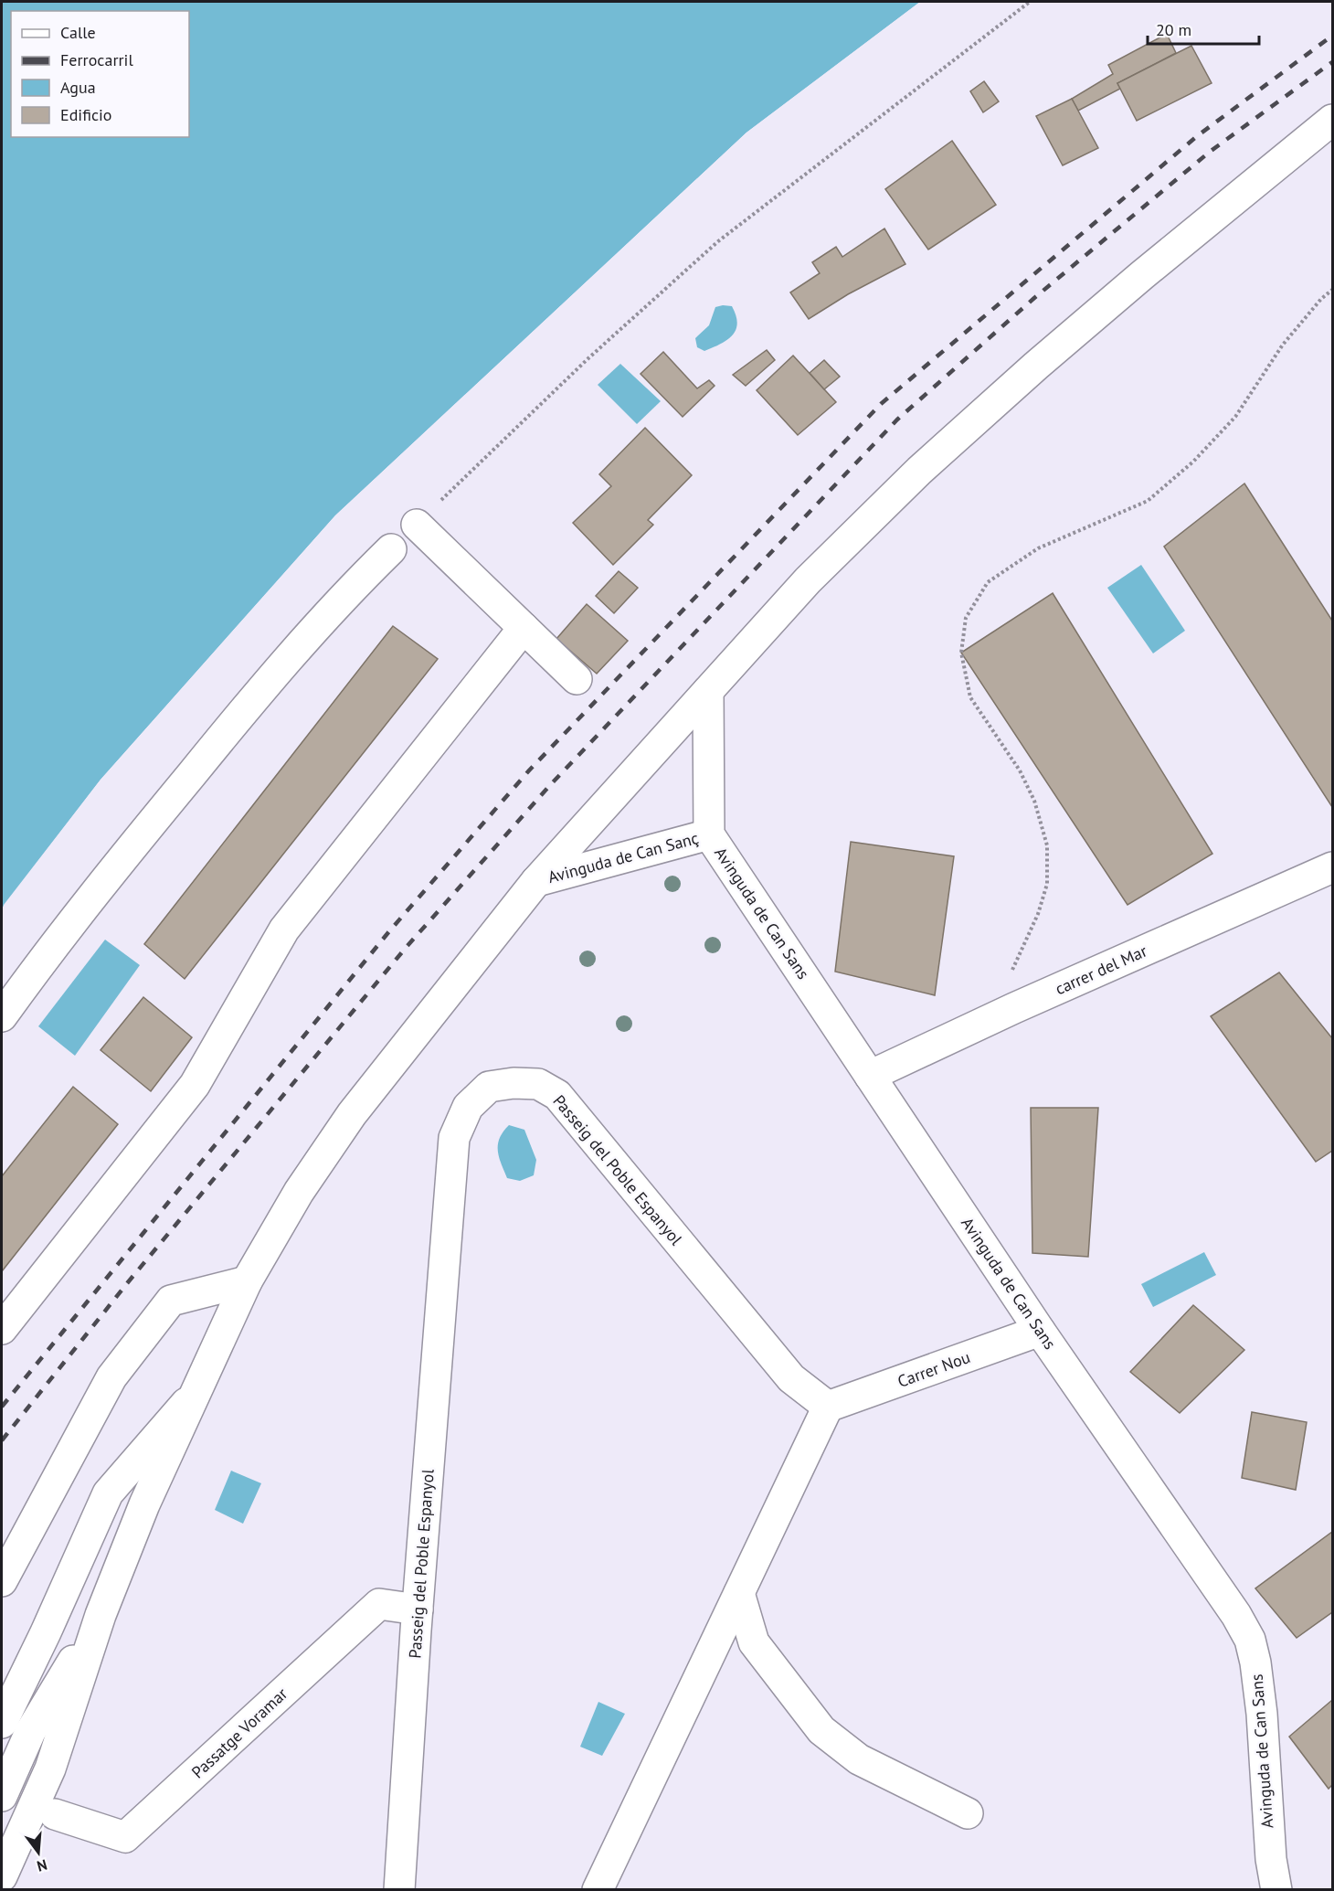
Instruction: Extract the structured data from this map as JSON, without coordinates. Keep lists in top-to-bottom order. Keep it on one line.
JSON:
{"streets":{"street":["Avinguda de Can Sanç","Avinguda de Can Sans","carrer del Mar","Passeig del Poble Espanyol","Carrer Nou","Passatge Voramar"]},"crossings":[["Avinguda de Can Sanç","Avinguda de Can Sans"],["Avinguda de Can Sans","carrer del Mar"],["Avinguda de Can Sans","Carrer Nou"],["Passeig del Poble Espanyol","Carrer Nou"],["Passeig del Poble Espanyol","Passatge Voramar"]],"legend":["Calle","Ferrocarril","Agua","Edificio"],"scale_bar":"20 m","north":"bottom"}
